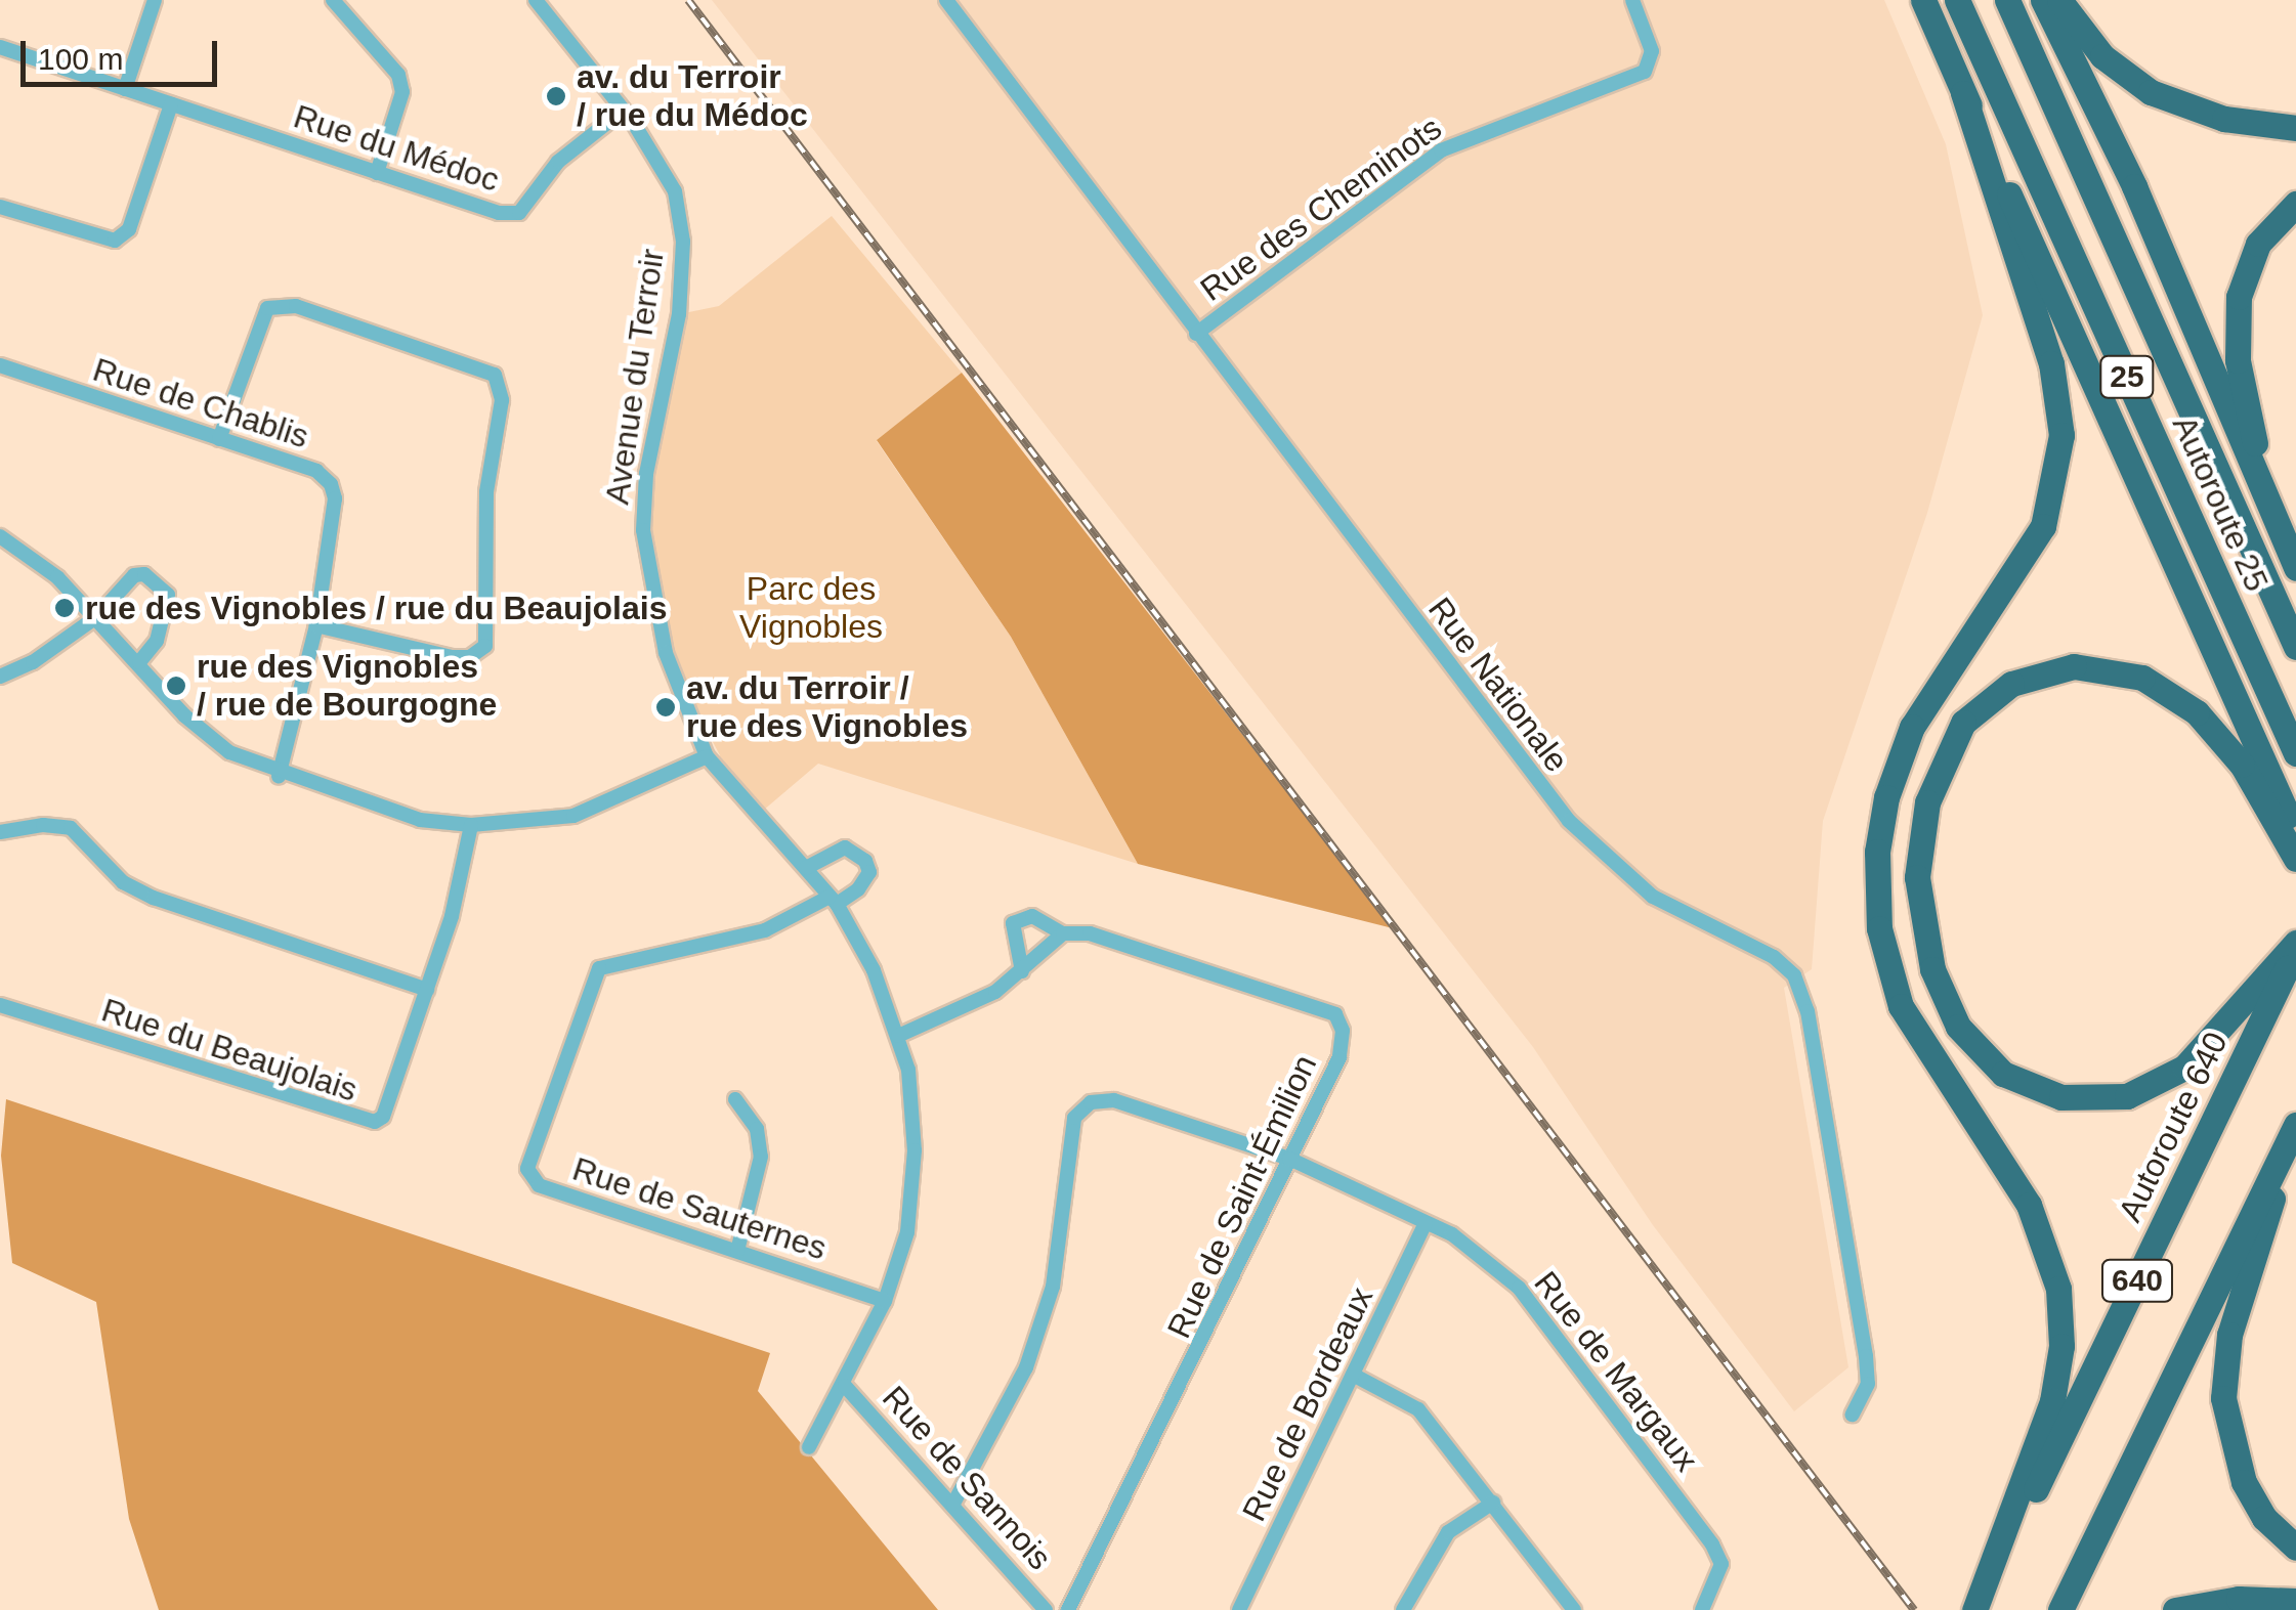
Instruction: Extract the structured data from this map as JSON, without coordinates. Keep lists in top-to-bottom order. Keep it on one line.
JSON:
{"streets":{"highway":["25","Autoroute 25","Autoroute 640","640"],"street":["Rue du Médoc","Rue des Cheminots","Avenue du Terroir","Rue de Chablis","Rue Nationale","Rue du Beaujolais","Rue de Saint-Émilion","Rue de Sauternes","Rue de Margaux","Rue de Bordeaux","Rue de Sannois"]},"crossings":[["Rue du Médoc","Avenue du Terroir"],["Rue des Cheminots","Rue Nationale"],["Avenue du Terroir","Rue de Sauternes"],["Avenue du Terroir","Rue de Sannois"],["Rue de Saint-Émilion","Rue de Margaux"],["Rue de Margaux","Rue de Bordeaux"],["Rue de Margaux","Rue de Sannois"]],"parks":["Parc des Vignobles"],"places":["av. du Terroir / rue du Médoc","rue des Vignobles / rue du Beaujolais","rue des Vignobles / rue de Bourgogne","av. du Terroir / rue des Vignobles"],"scale_bar":"100 m"}
